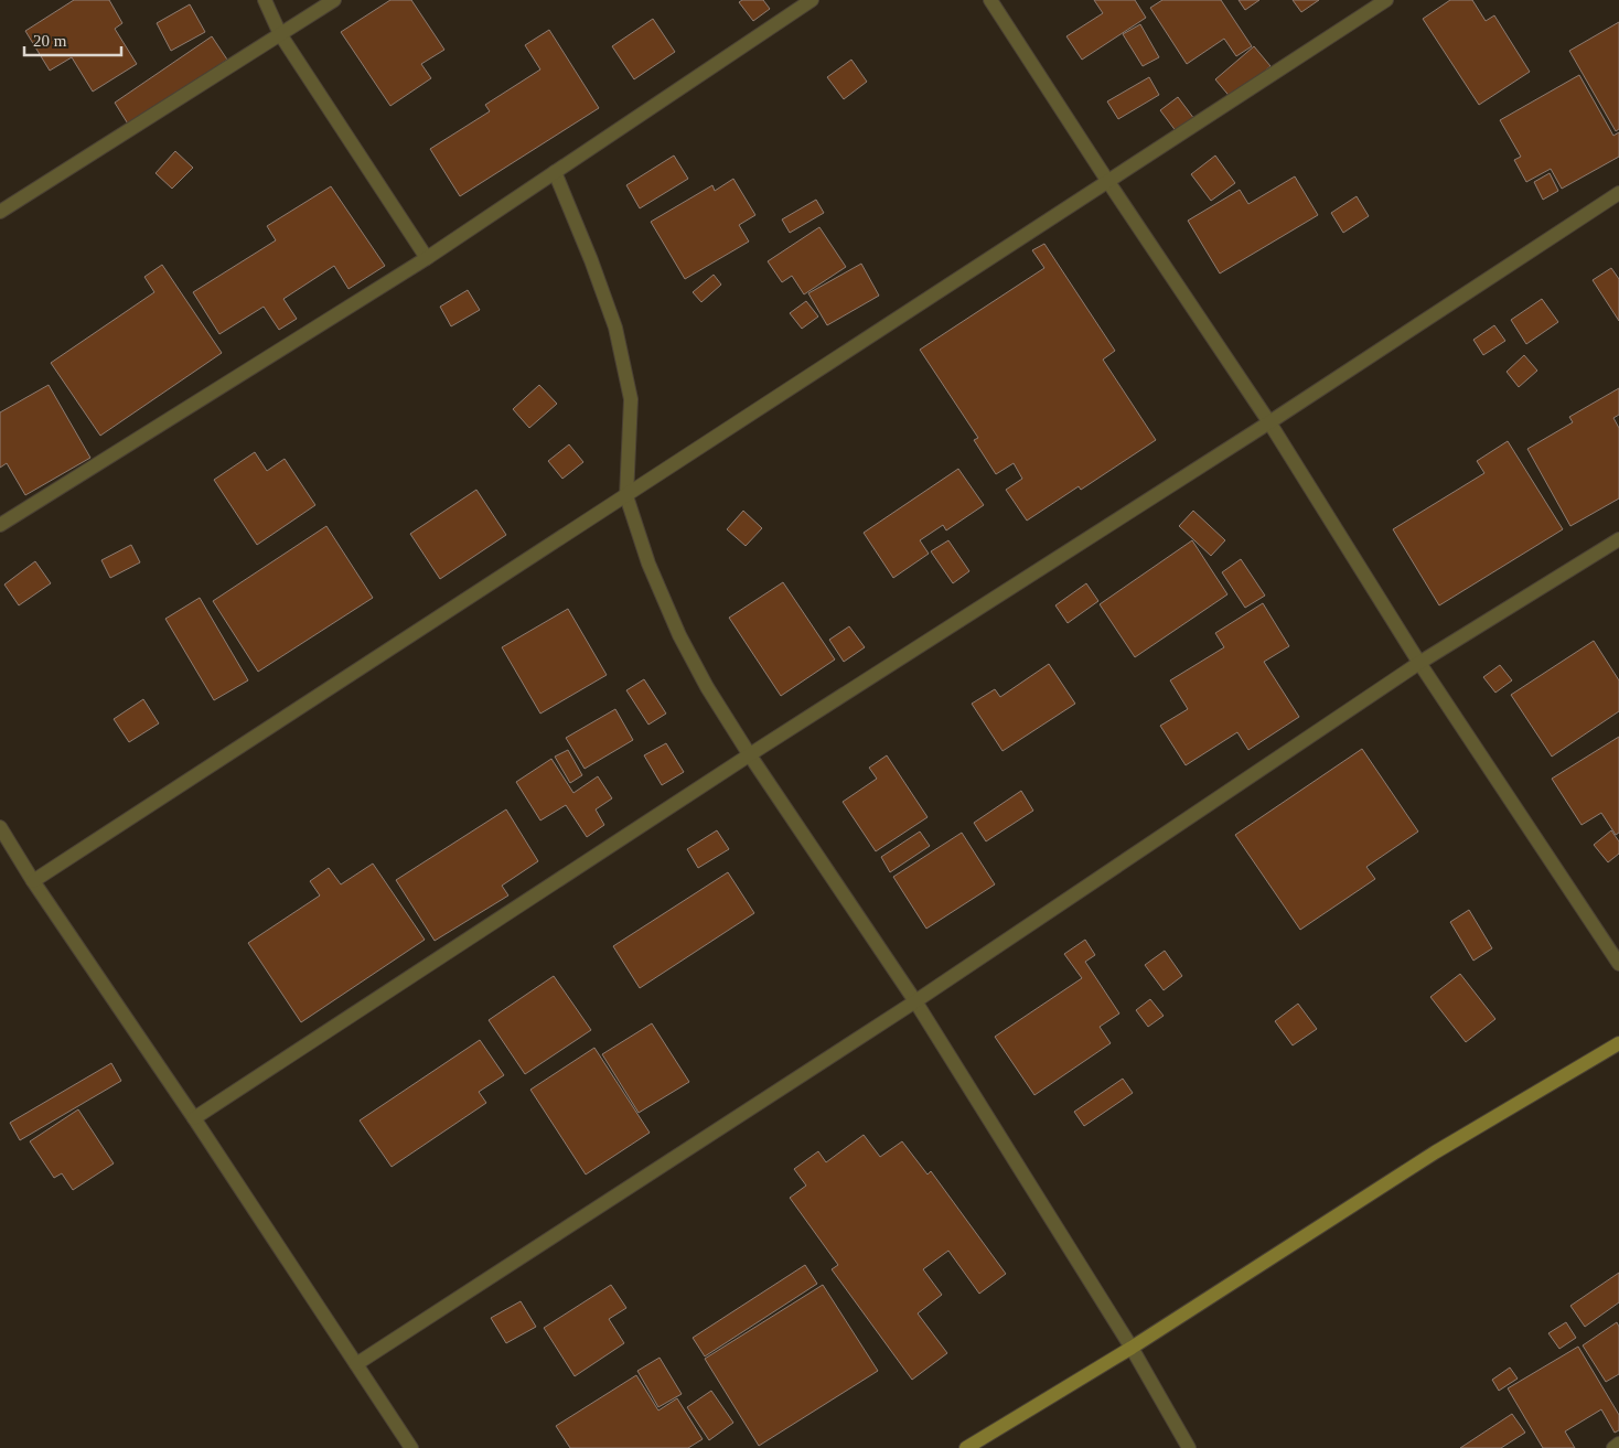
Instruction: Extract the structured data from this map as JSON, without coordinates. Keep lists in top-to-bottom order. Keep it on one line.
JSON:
{"scale_bar":"20 m"}
